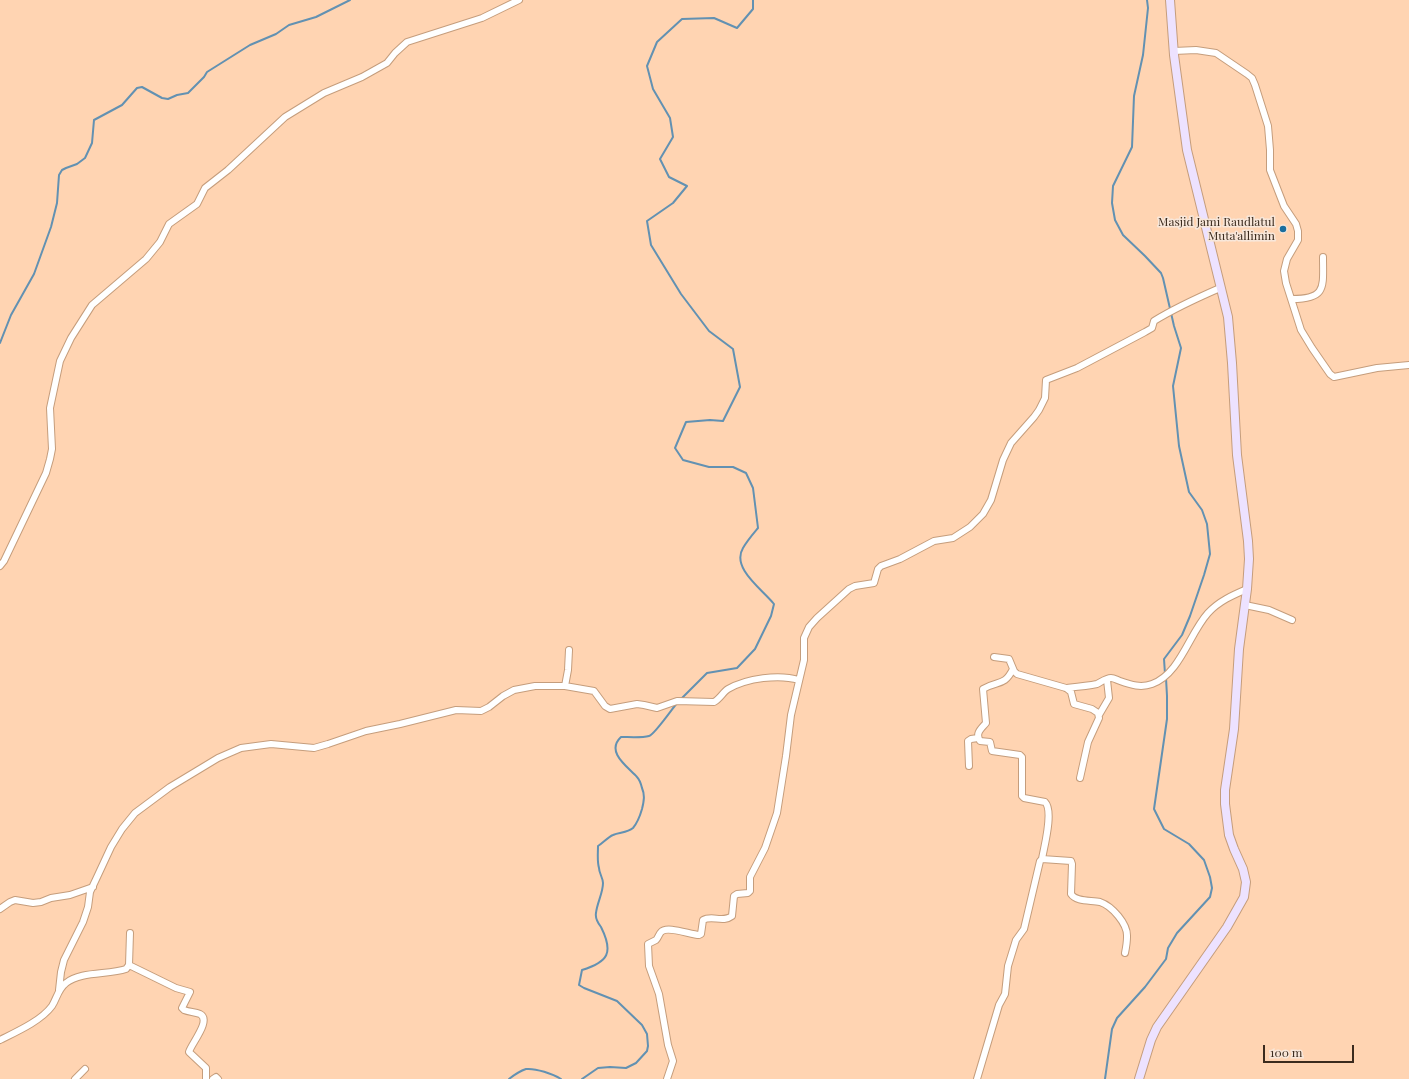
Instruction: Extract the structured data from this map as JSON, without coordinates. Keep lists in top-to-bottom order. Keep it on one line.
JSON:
{"places":["Masjid Jami Raudlatul Muta'allimin"],"scale_bar":"100 m"}
